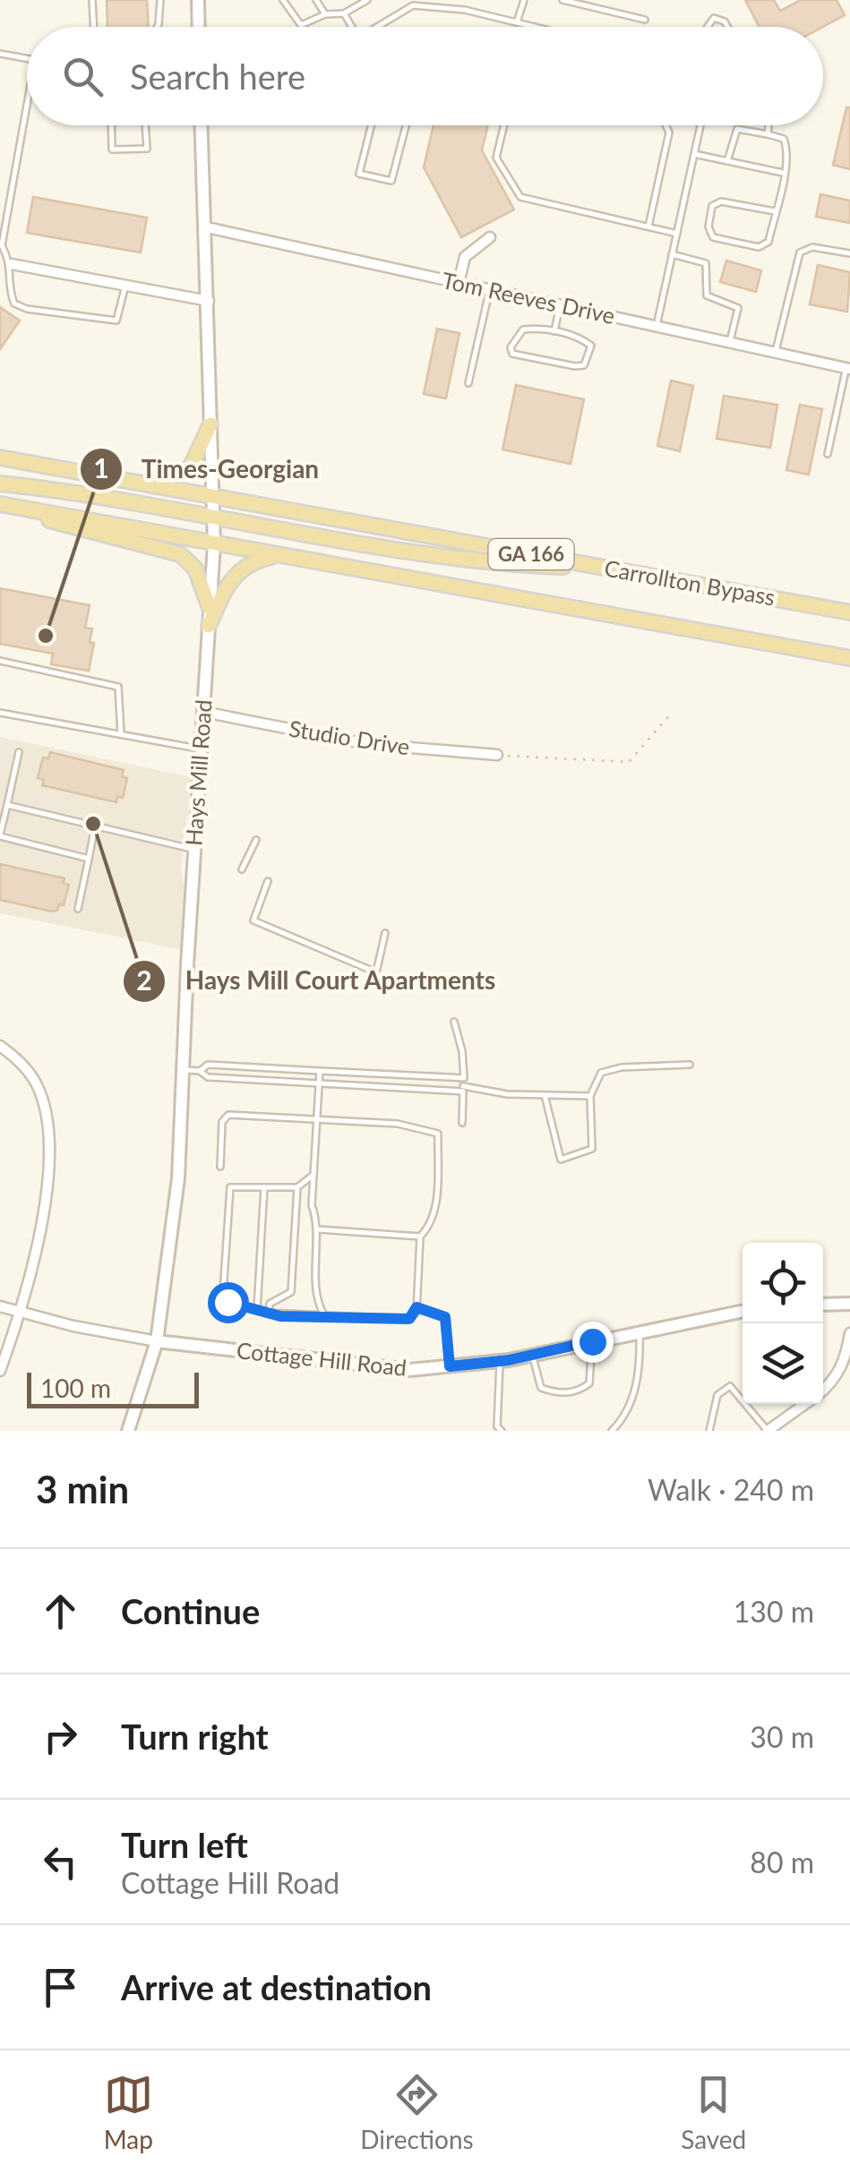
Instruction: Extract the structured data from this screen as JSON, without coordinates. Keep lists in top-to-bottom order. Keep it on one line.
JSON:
{"streets":{"main road":["GA 166","Carrollton Bypass"],"street":["Tom Reeves Drive","Studio Drive","Hays Mill Road","Cottage Hill Road"]},"crossings":[["Tom Reeves Drive","Hays Mill Road"],["Carrollton Bypass","Hays Mill Road"],["Studio Drive","Hays Mill Road"],["Hays Mill Road","Cottage Hill Road"]],"places":["Times-Georgian","Hays Mill Court Apartments"],"scale_bar":"100 m","page":{"search":"Search here","scale":"100 m","heading":["3 min","Walk · 240 m"],"list":[["Continue","130 m"],["Turn right","30 m"],["Turn left","Cottage Hill Road","80 m"],"Arrive at destination"],"nav":["Map","Directions","Saved"]}}
